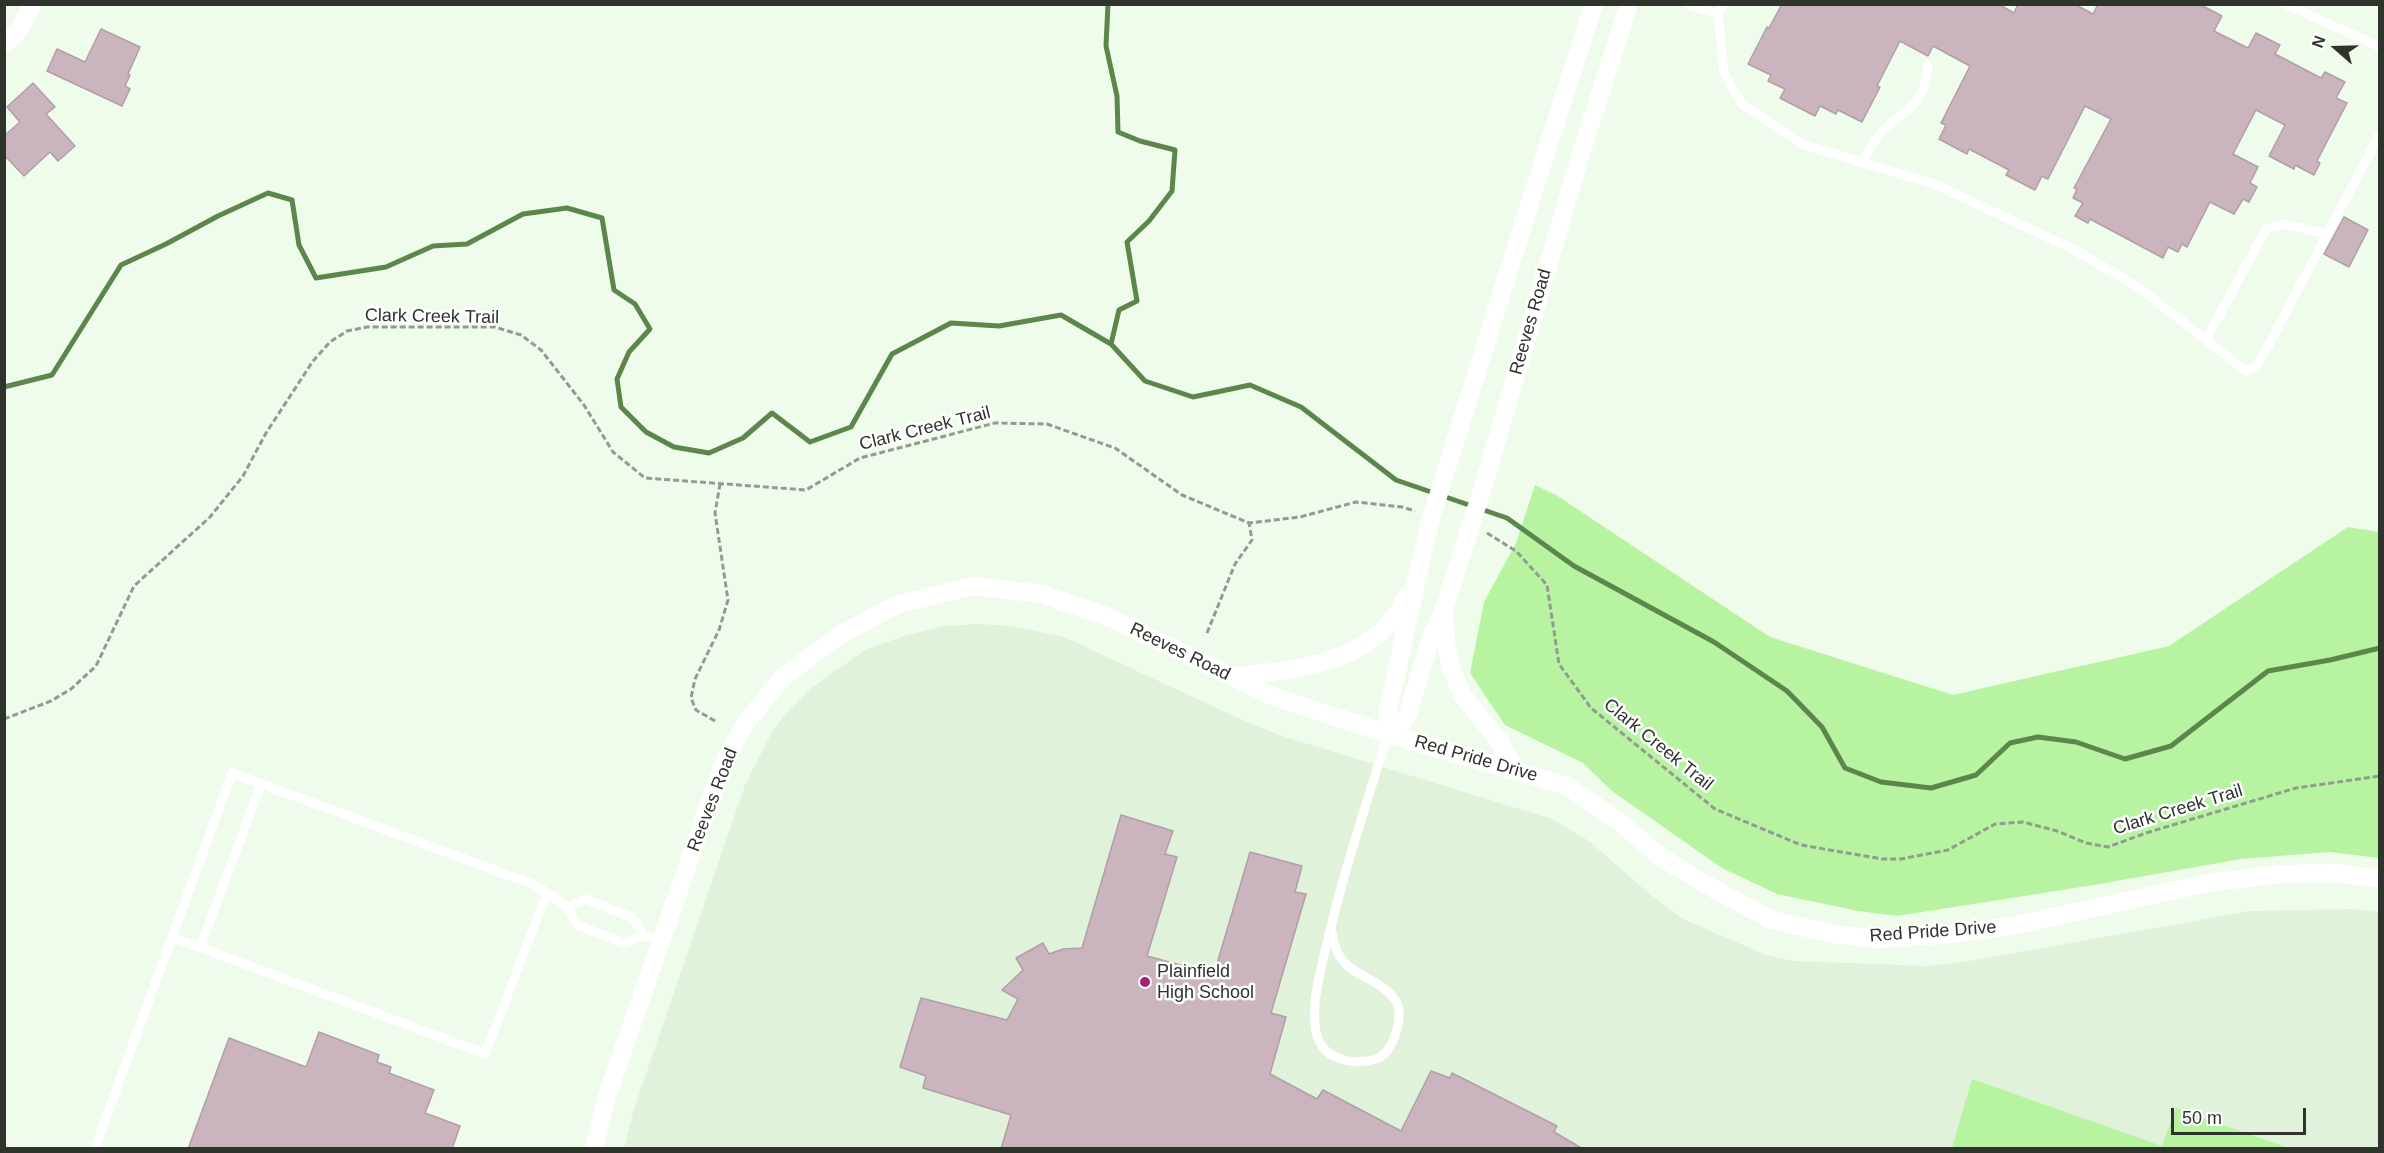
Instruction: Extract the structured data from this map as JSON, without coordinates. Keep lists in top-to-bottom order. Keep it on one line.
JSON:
{"streets":{"street":["Reeves Road","Red Pride Drive"],"path":["Clark Creek Trail"]},"crossings":[["Clark Creek Trail","Reeves Road"],["Reeves Road","Red Pride Drive"]],"places":["Plainfield High School"],"scale_bar":"50 m","north":"left"}
